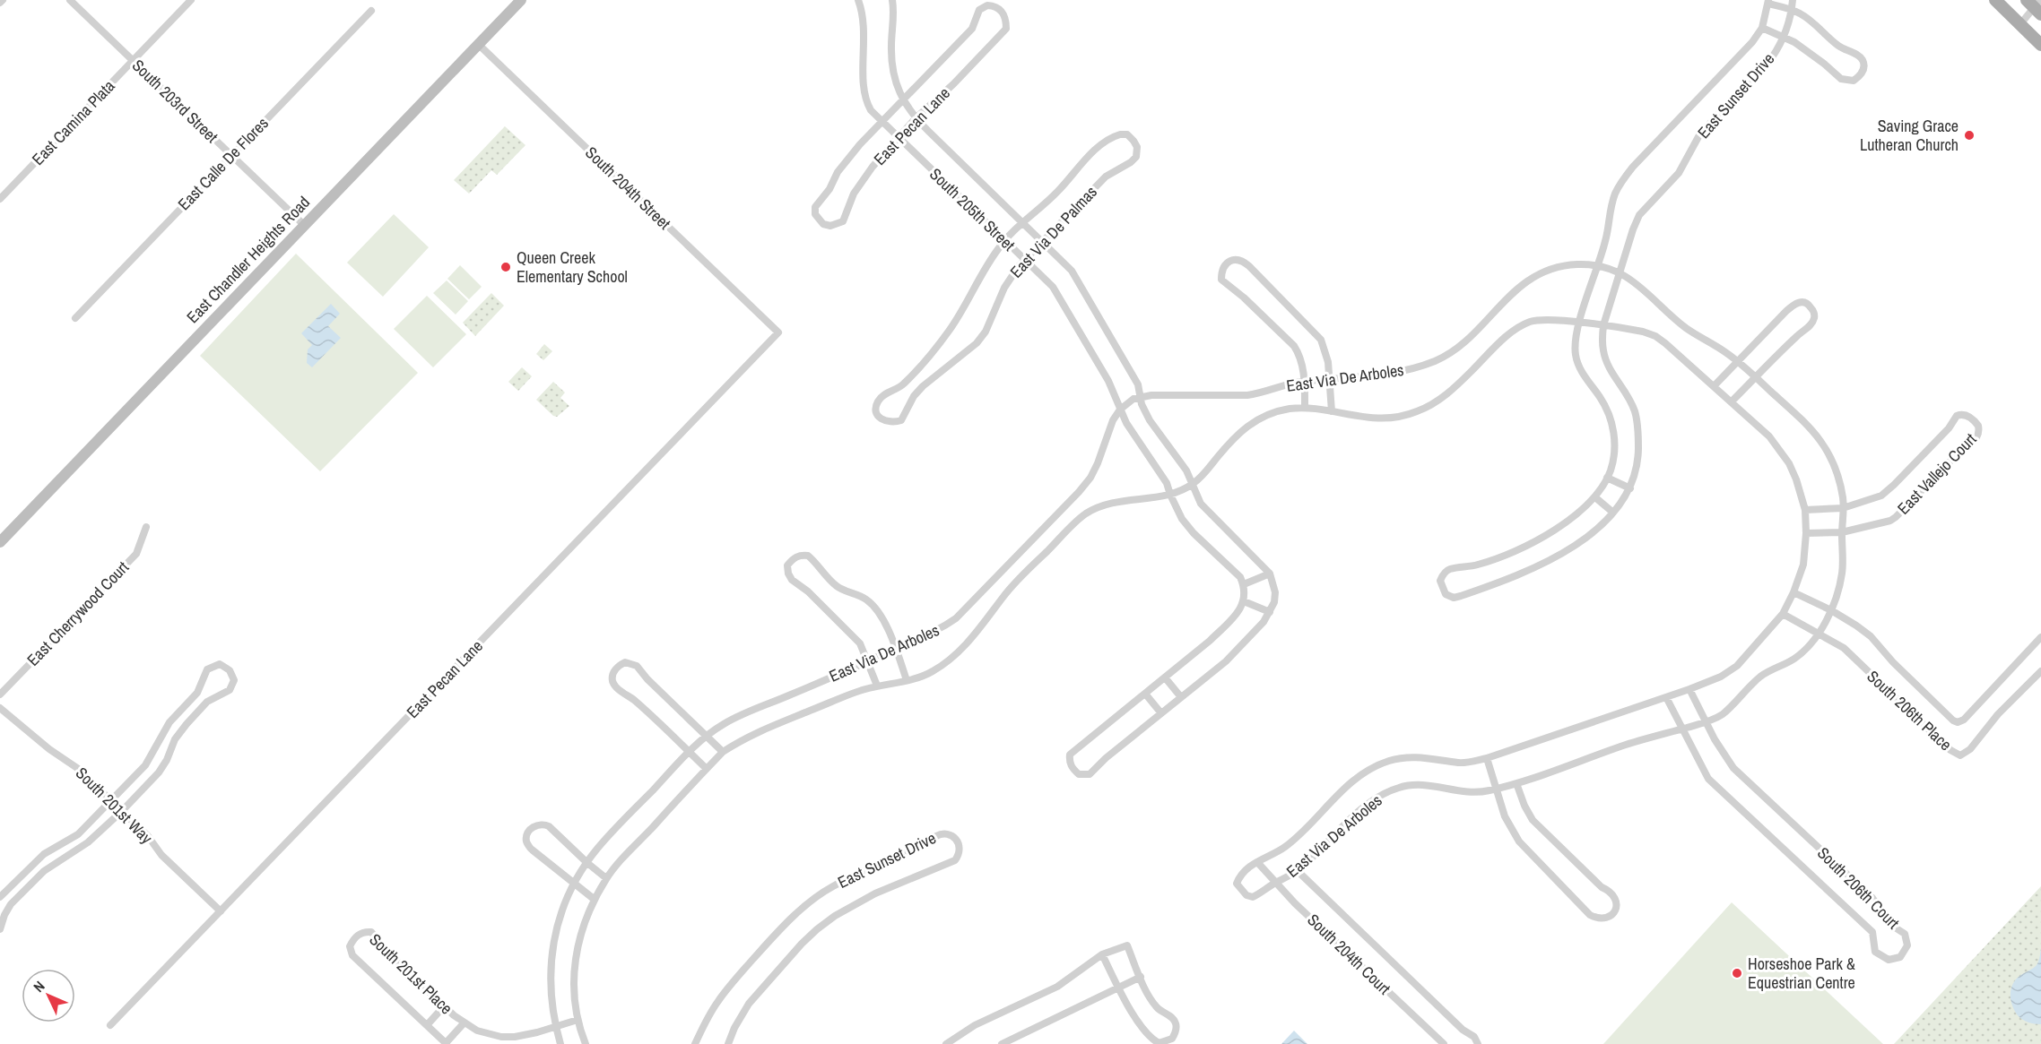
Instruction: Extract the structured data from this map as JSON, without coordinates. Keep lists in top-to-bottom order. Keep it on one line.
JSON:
{"streets":{"main road":["East Chandler Heights Road"],"street":["East Sunset Drive","South 203rd Street","East Camina Plata","East Pecan Lane","East Calle De Flores","South 204th Street","South 205th Street","East Via De Palmas","East Via De Arboles","East Vallejo Court","East Cherrywood Court","South 206th Place","South 201st Way","South 206th Court","South 204th Court","South 201st Place"]},"crossings":[["East Sunset Drive","East Via De Arboles"],["South 203rd Street","East Camina Plata"],["South 203rd Street","East Calle De Flores"],["South 203rd Street","East Chandler Heights Road"],["East Pecan Lane","South 204th Street"],["East Pecan Lane","South 205th Street"],["East Pecan Lane","South 201st Way"],["South 204th Street","East Chandler Heights Road"],["South 205th Street","East Via De Palmas"],["South 205th Street","East Via De Arboles"],["East Via De Arboles","East Vallejo Court"],["East Via De Arboles","South 206th Place"],["East Via De Arboles","South 206th Court"],["East Via De Arboles","South 204th Court"],["East Via De Arboles","South 201st Place"]],"places":["Saving Grace Lutheran Church","Queen Creek Elementary School","Horseshoe Park & Equestrian Centre"],"north":"top left"}
